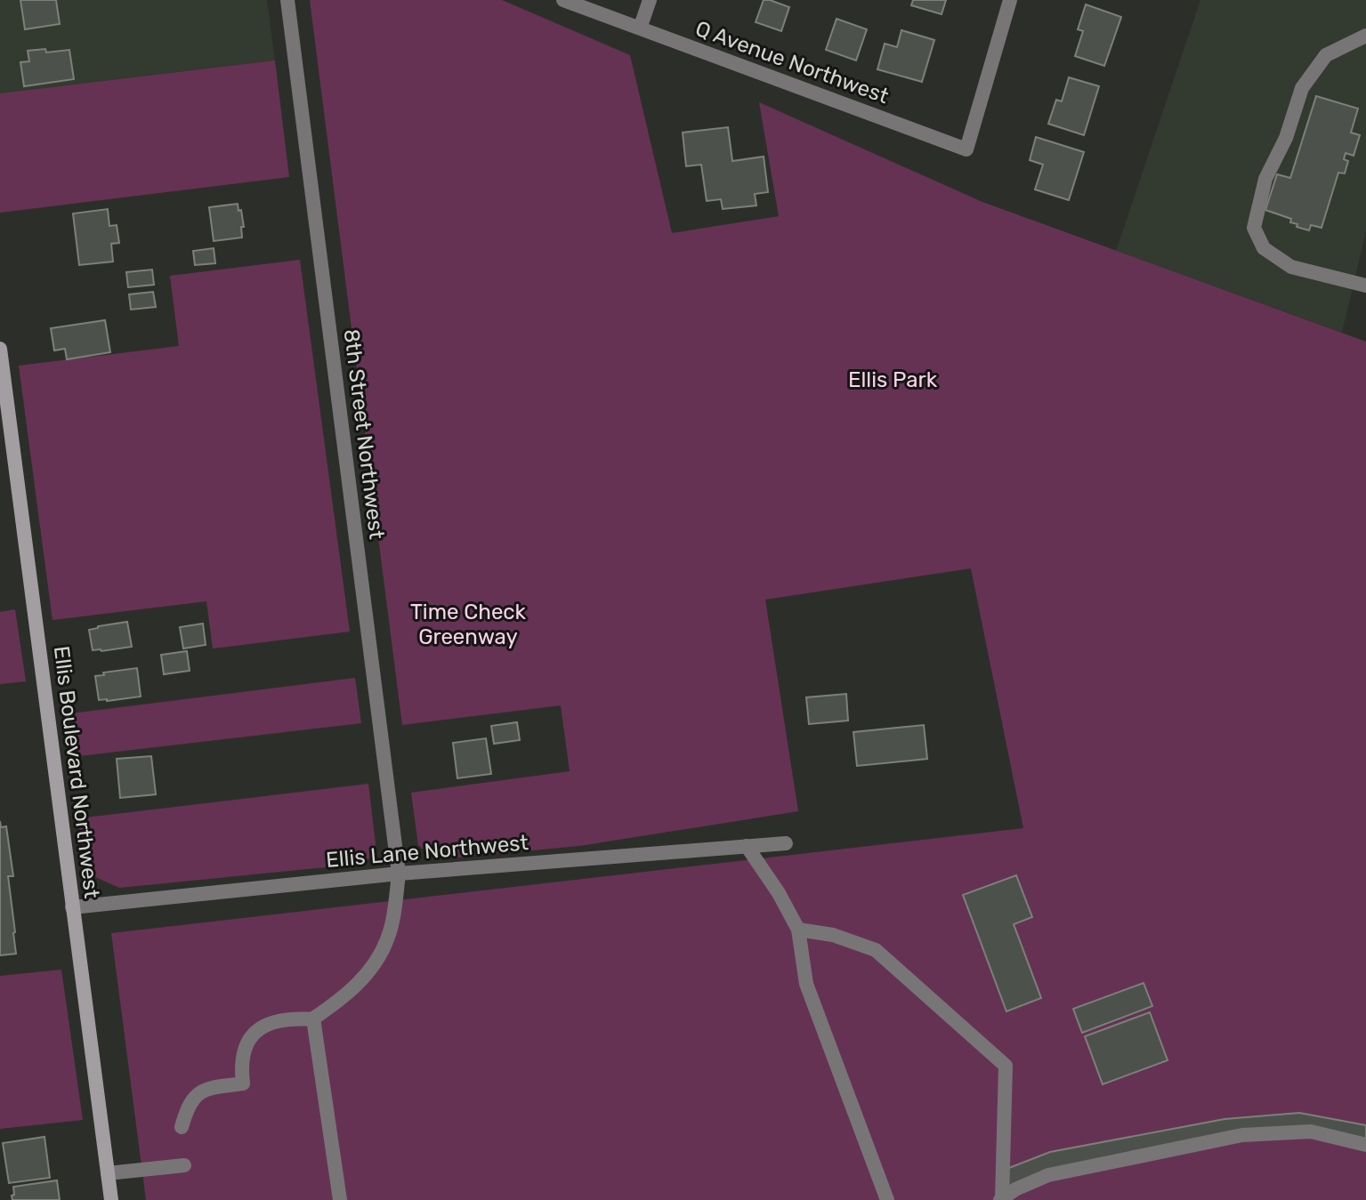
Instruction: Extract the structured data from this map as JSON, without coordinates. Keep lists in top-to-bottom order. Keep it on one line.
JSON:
{"streets":{"street":["Q Avenue Northwest","8th Street Northwest","Ellis Boulevard Northwest","Ellis Lane Northwest"]},"crossings":[["8th Street Northwest","Ellis Lane Northwest"],["Ellis Boulevard Northwest","Ellis Lane Northwest"]],"parks":["Ellis Park","Time Check Greenway"]}
